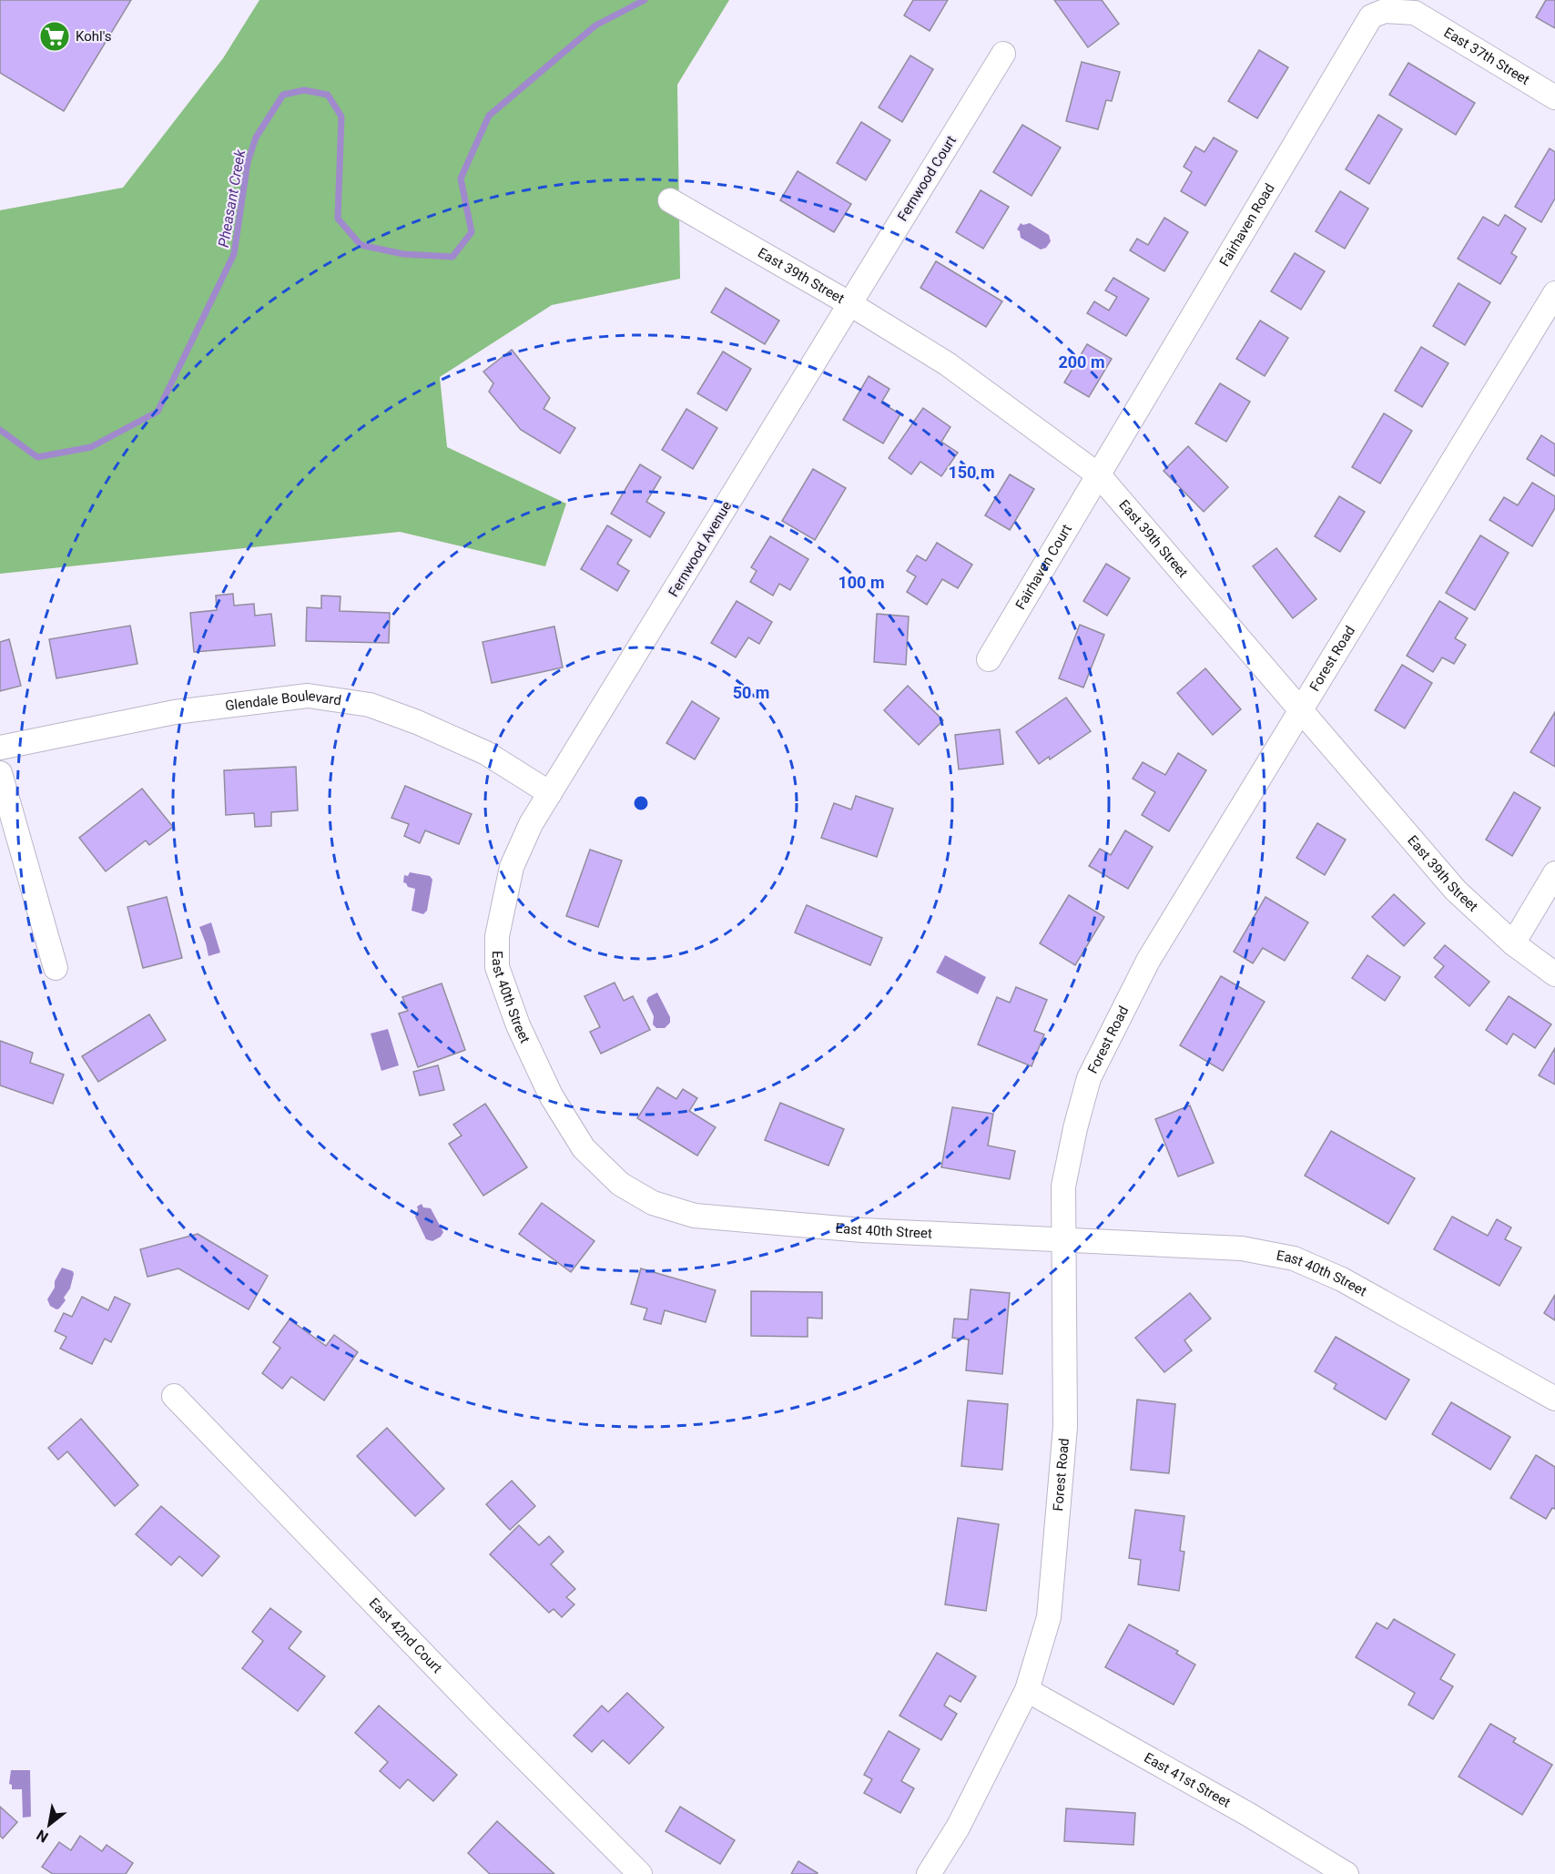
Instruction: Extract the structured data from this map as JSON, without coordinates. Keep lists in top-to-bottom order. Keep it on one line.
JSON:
{"streets":{"street":["East 37th Street","Fernwood Court","Fairhaven Road","East 39th Street","Fernwood Avenue","Fairhaven Court","Forest Road","Glendale Boulevard","East 40th Street","East 42nd Court","East 41st Street"]},"crossings":[["East 37th Street","Fairhaven Road"],["Fernwood Court","East 39th Street"],["Fernwood Court","Fernwood Avenue"],["Fairhaven Road","East 39th Street"],["Fairhaven Road","Fairhaven Court"],["East 39th Street","Fernwood Avenue"],["East 39th Street","Fairhaven Court"],["East 39th Street","Forest Road"],["Fernwood Avenue","Glendale Boulevard"],["Fernwood Avenue","East 40th Street"],["Forest Road","East 40th Street"],["Forest Road","East 41st Street"],["Glendale Boulevard","East 40th Street"]],"water":["Pheasant Creek"],"places":{"supermarket":["Kohl's"]},"north":"bottom left","rings":["200 m","150 m","100 m","50 m"]}
